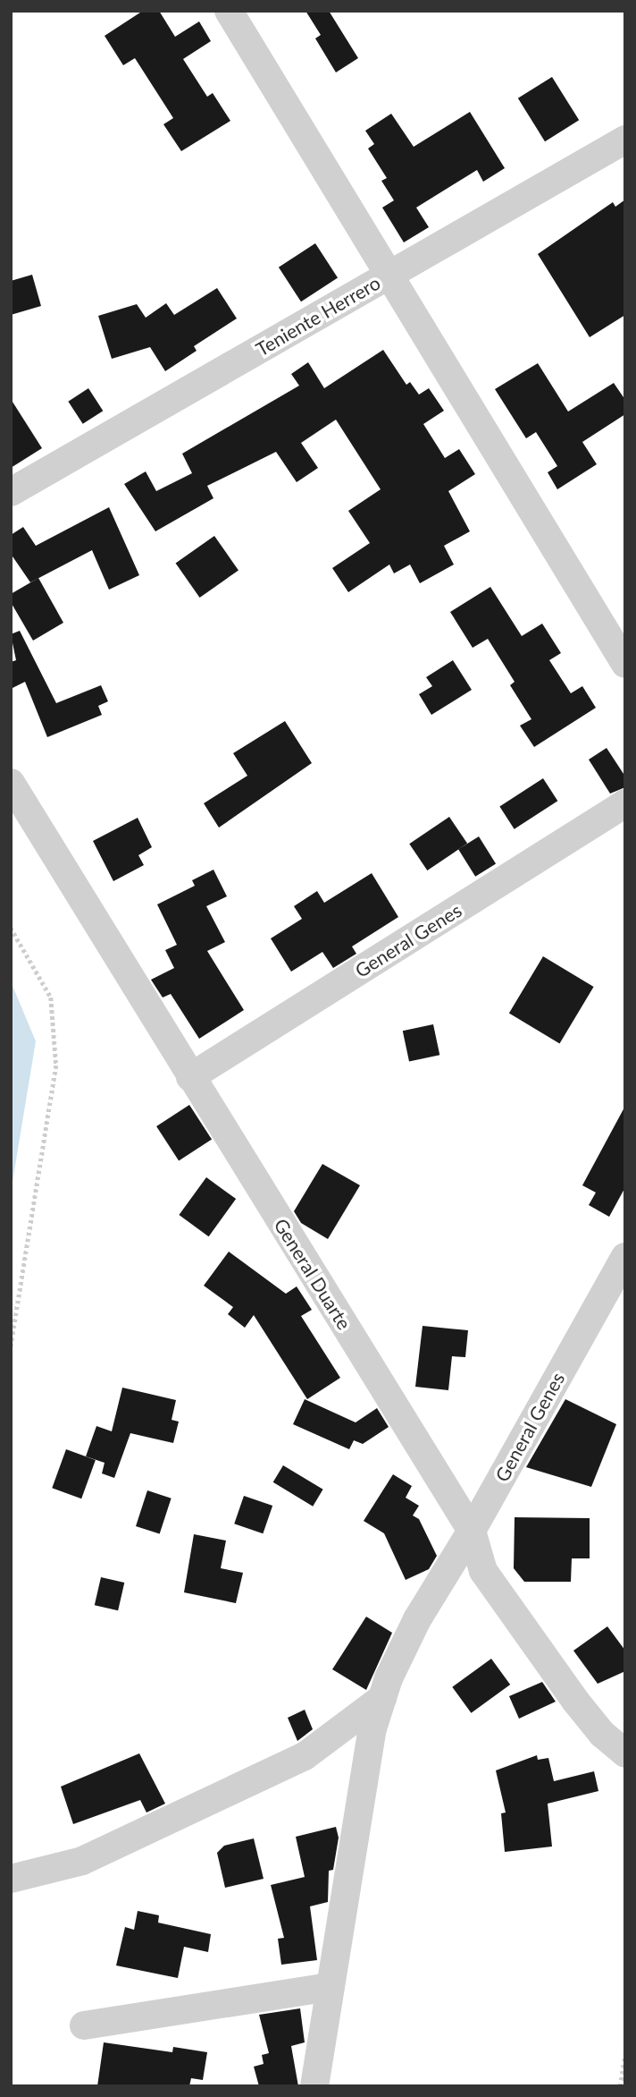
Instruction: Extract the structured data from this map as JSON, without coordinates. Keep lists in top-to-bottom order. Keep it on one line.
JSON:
{"streets":{"street":["Teniente Herrero","General Genes","General Duarte"]},"crossings":[["General Genes","General Duarte"]]}
